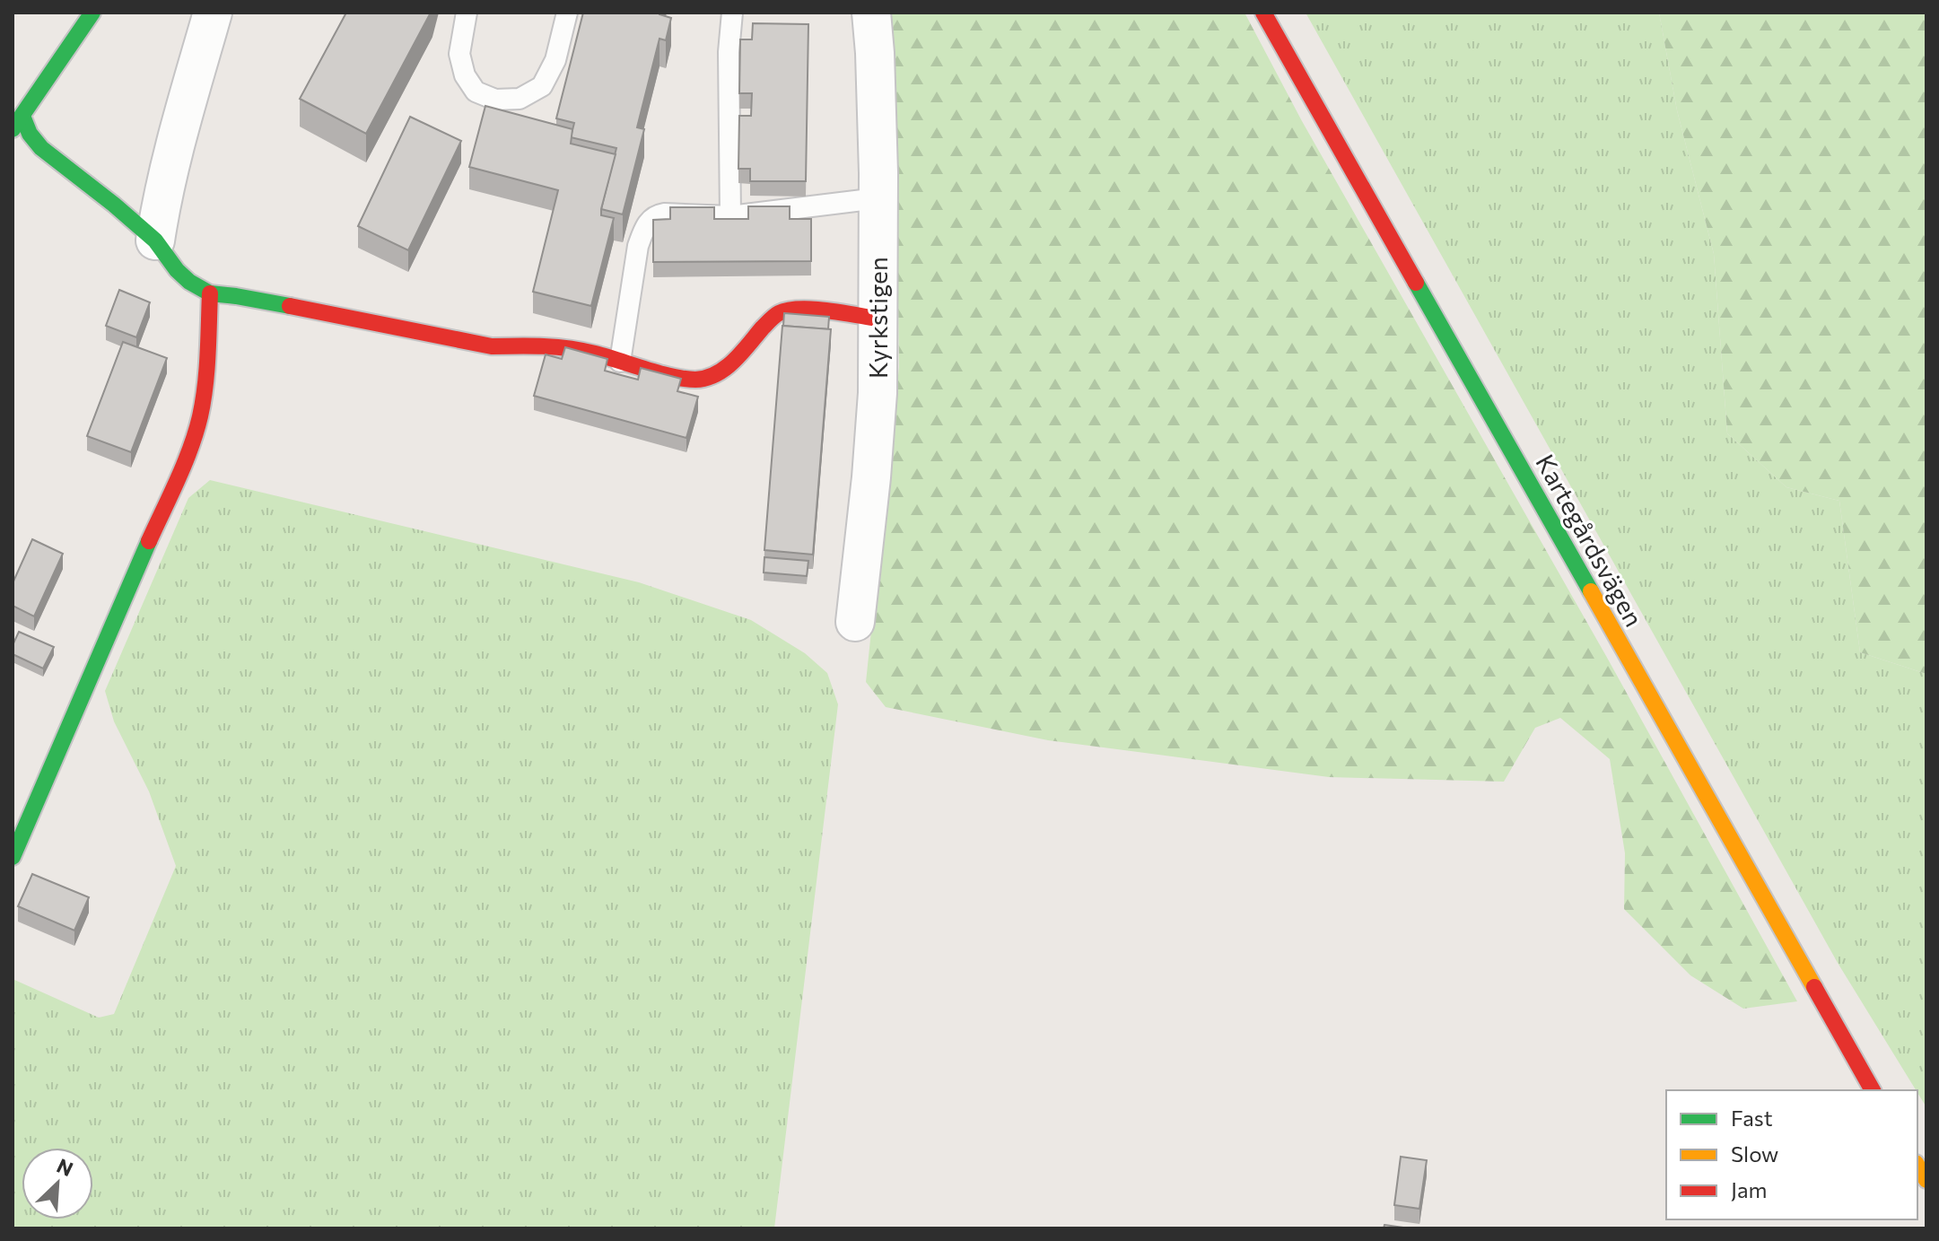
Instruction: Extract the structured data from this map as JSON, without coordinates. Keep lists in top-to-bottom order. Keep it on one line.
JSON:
{"streets":{"street":["Kyrkstigen","Kartegårdsvägen"]},"legend":["Fast","Slow","Jam"],"north":"top right"}
